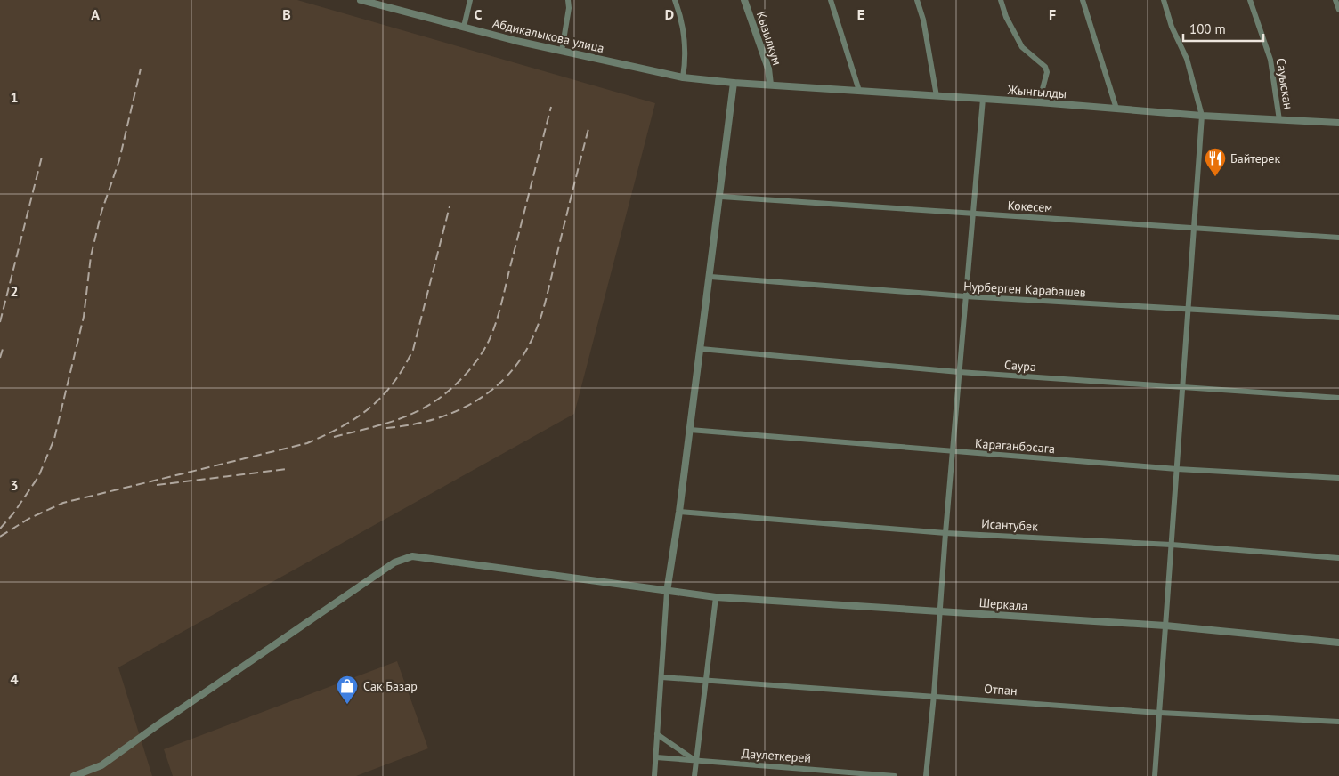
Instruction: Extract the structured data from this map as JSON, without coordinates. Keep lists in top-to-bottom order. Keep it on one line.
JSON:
{"streets":{"street":["Абдикалыкова улица","Кызылкум","Сауыскан","Жынгылды","Кокесем","Нурберген Карабашев","Саура","Караганбосага","Исантубек","Шеркала","Отпан","Даулеткерей"]},"crossings":[["Абдикалыкова улица","Жынгылды"],["Кызылкум","Жынгылды"],["Сауыскан","Жынгылды"]],"places":{"restaurant":["Байтерек"],"shop":["Сак Базар"]},"scale_bar":"100 m","grid":{"columns":["A","B","C","D","E","F"],"rows":["1","2","3","4"]}}
